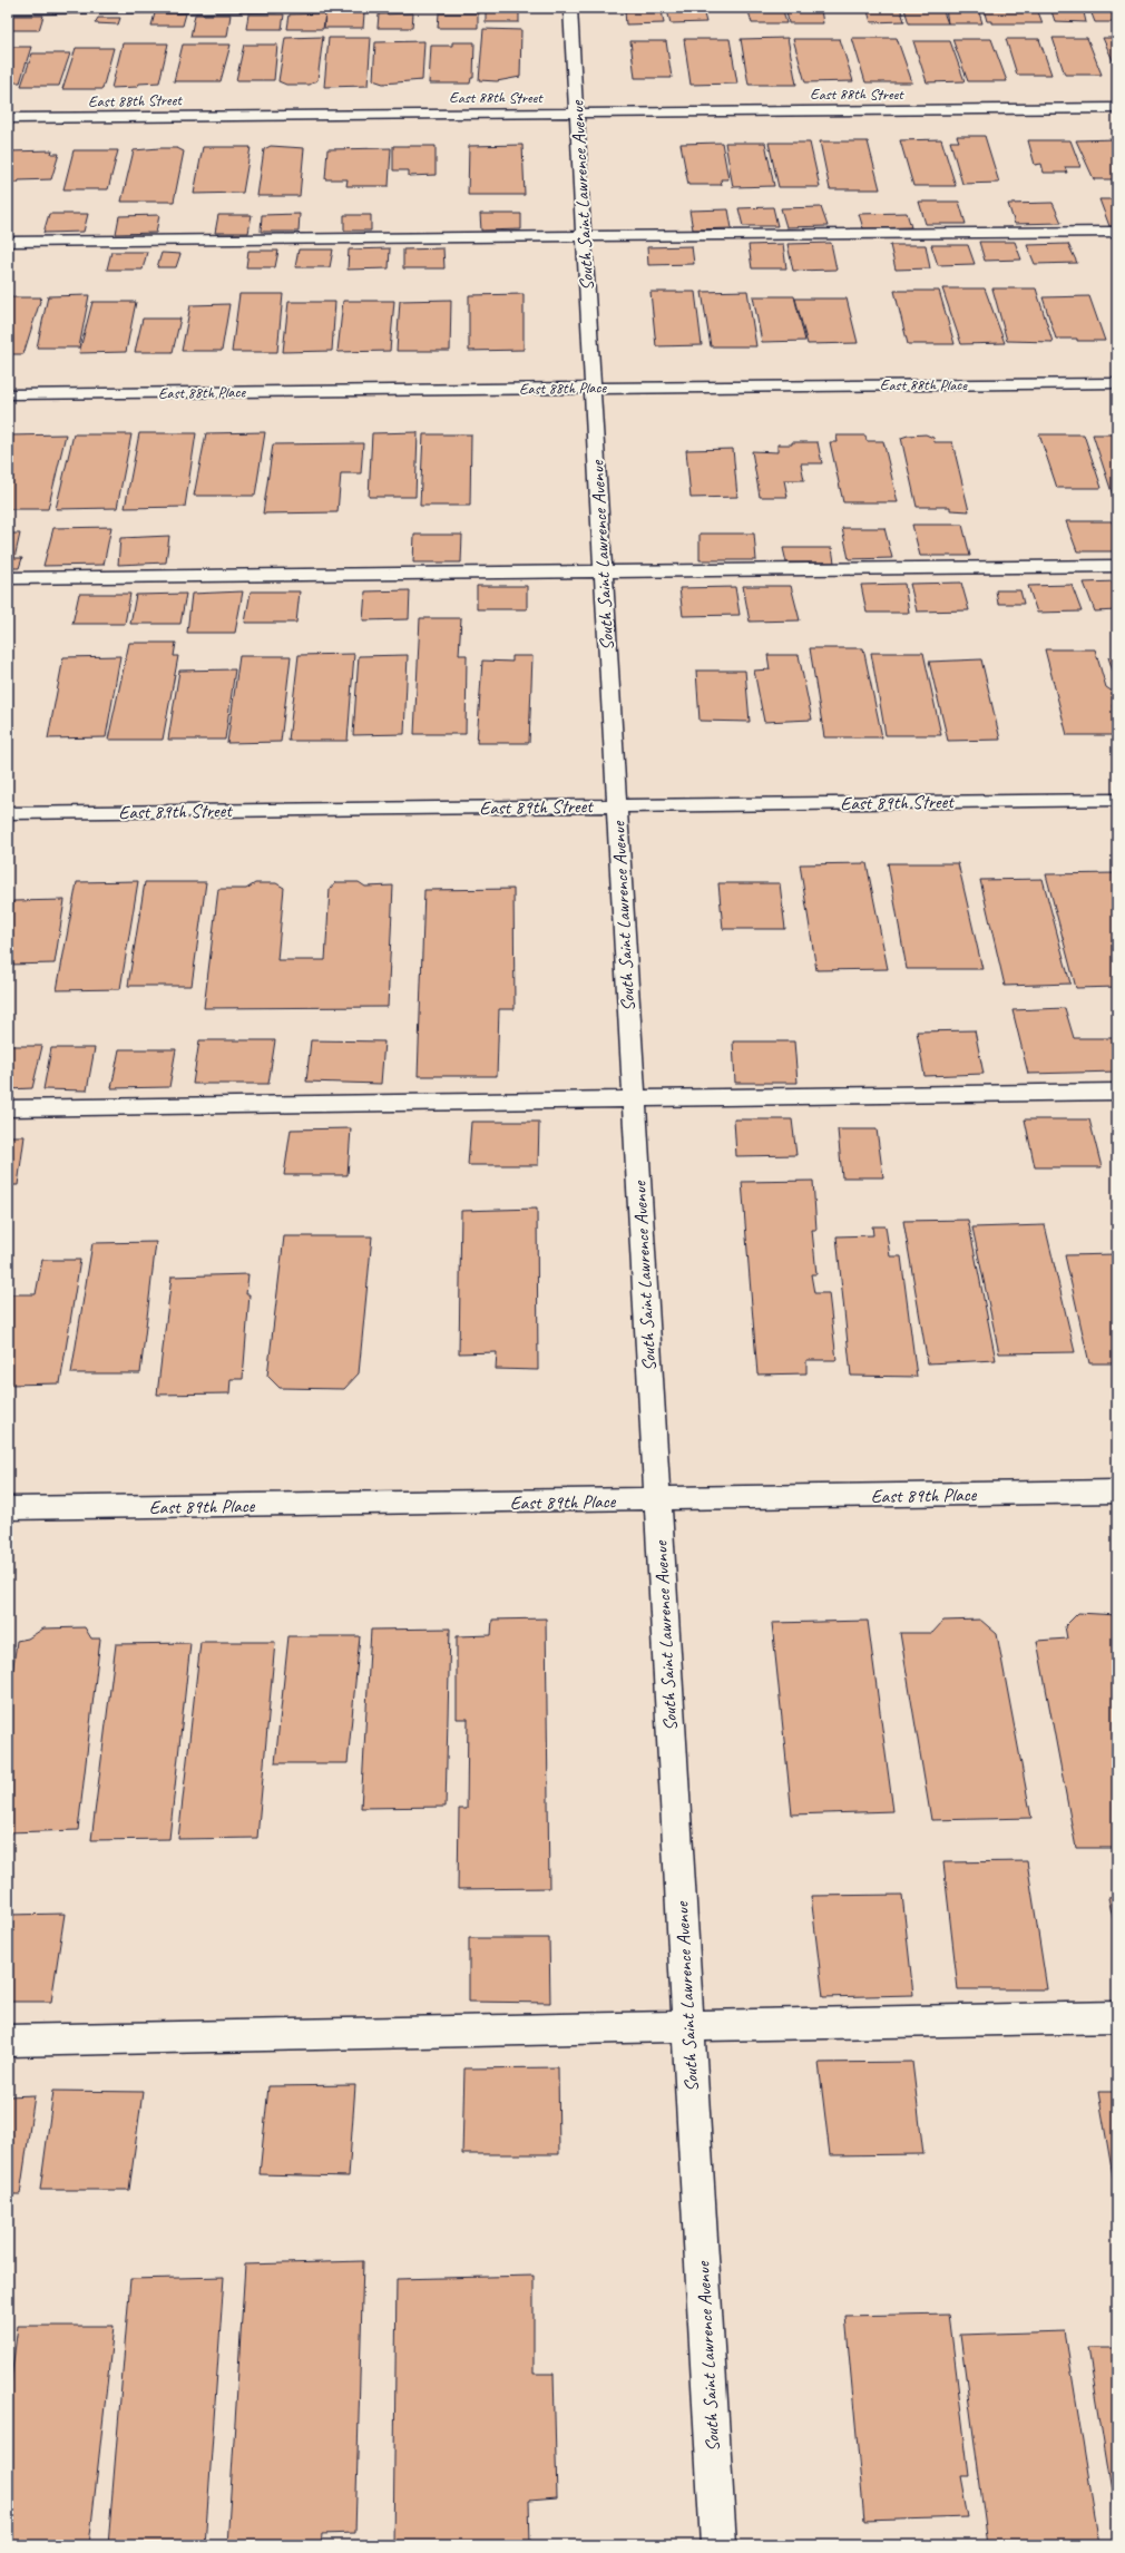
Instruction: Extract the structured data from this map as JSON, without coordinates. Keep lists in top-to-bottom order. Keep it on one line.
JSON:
{"streets":{"street":["East 88th Street","South Saint Lawrence Avenue","East 88th Place","East 89th Street","East 89th Place"]},"crossings":[["East 88th Street","South Saint Lawrence Avenue"],["South Saint Lawrence Avenue","East 88th Place"],["South Saint Lawrence Avenue","East 89th Street"],["South Saint Lawrence Avenue","East 89th Place"]]}
